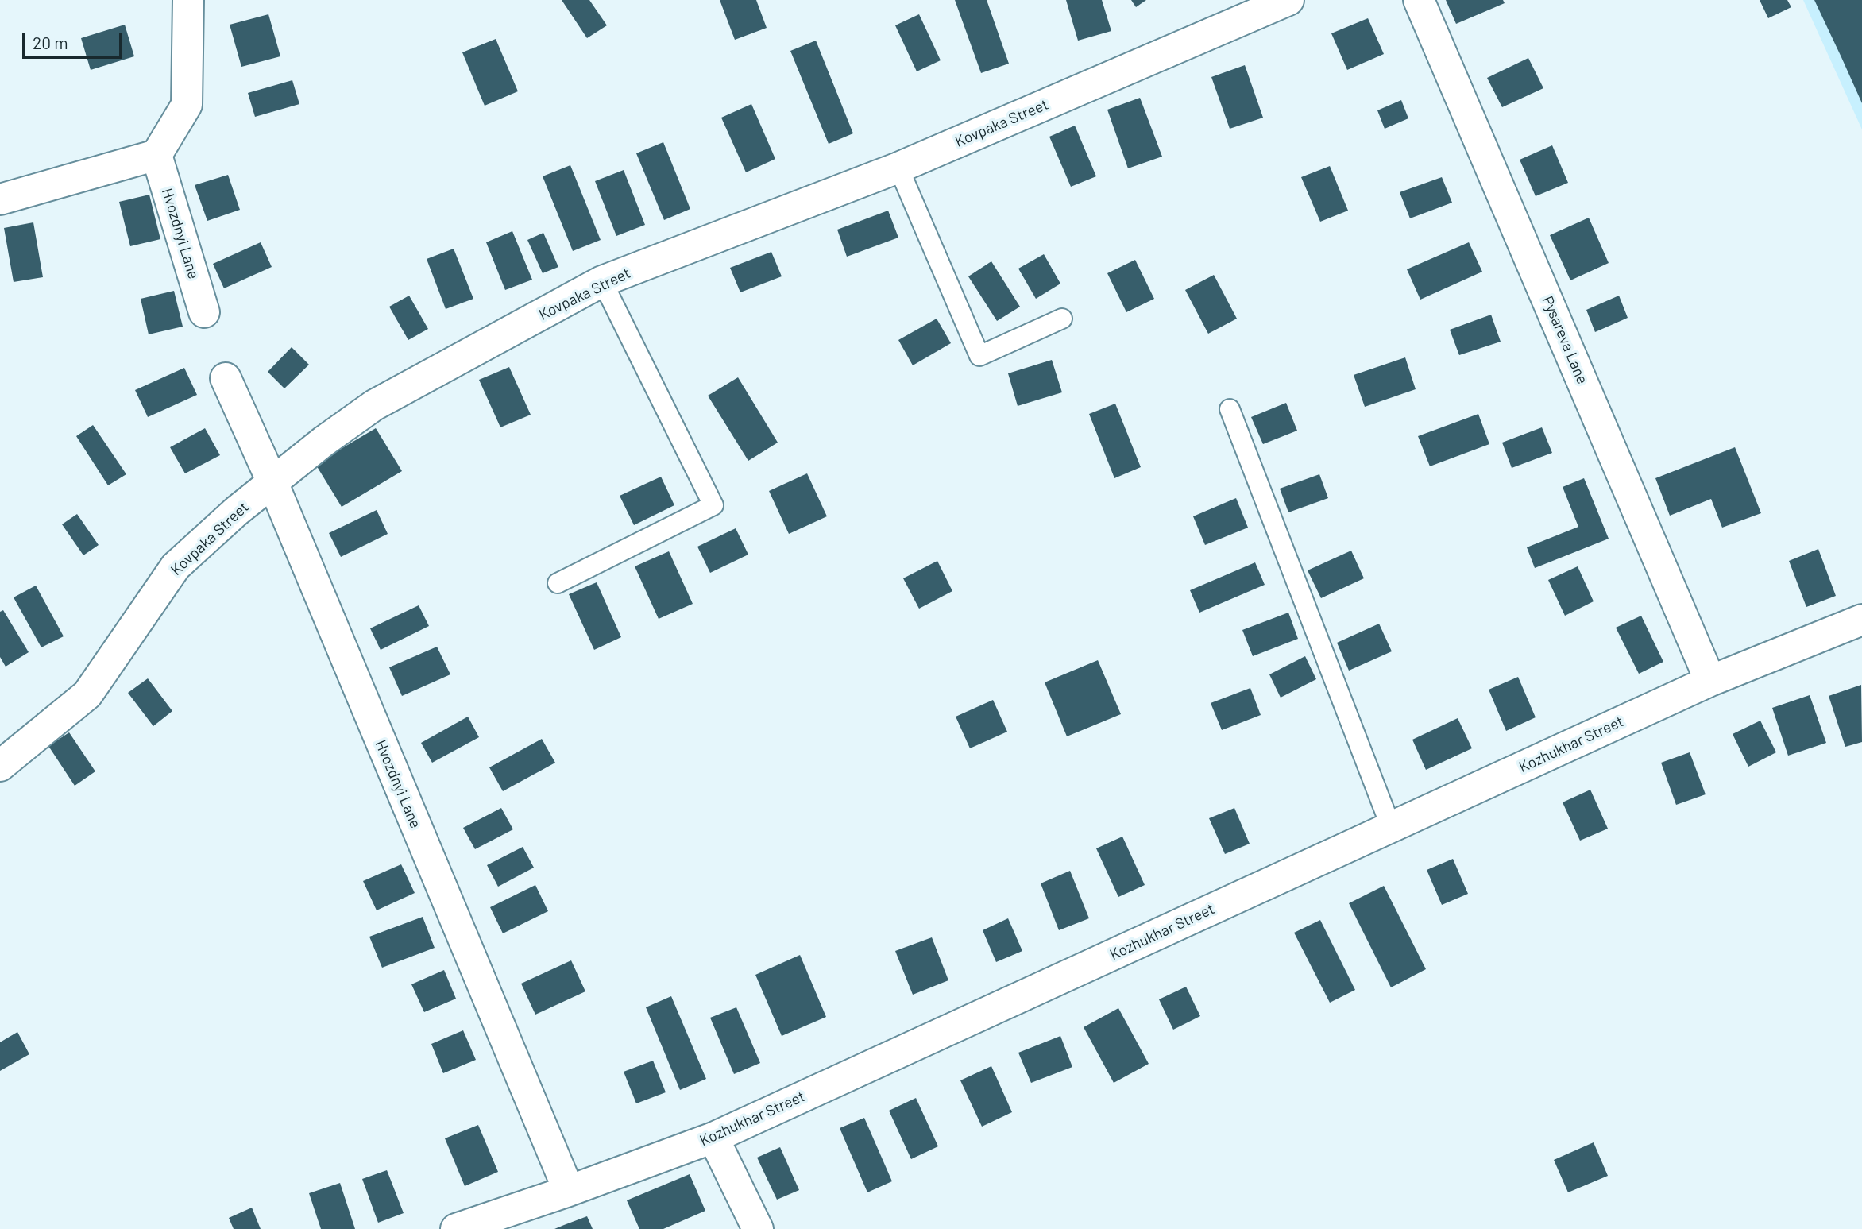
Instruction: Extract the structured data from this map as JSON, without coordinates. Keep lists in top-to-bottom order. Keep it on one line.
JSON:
{"streets":{"street":["Kovpaka Street","Hvozdnyi Lane","Pysareva Lane","Kozhukhar Street"]},"crossings":[["Kovpaka Street","Hvozdnyi Lane"],["Hvozdnyi Lane","Kozhukhar Street"],["Pysareva Lane","Kozhukhar Street"]],"scale_bar":"20 m"}
